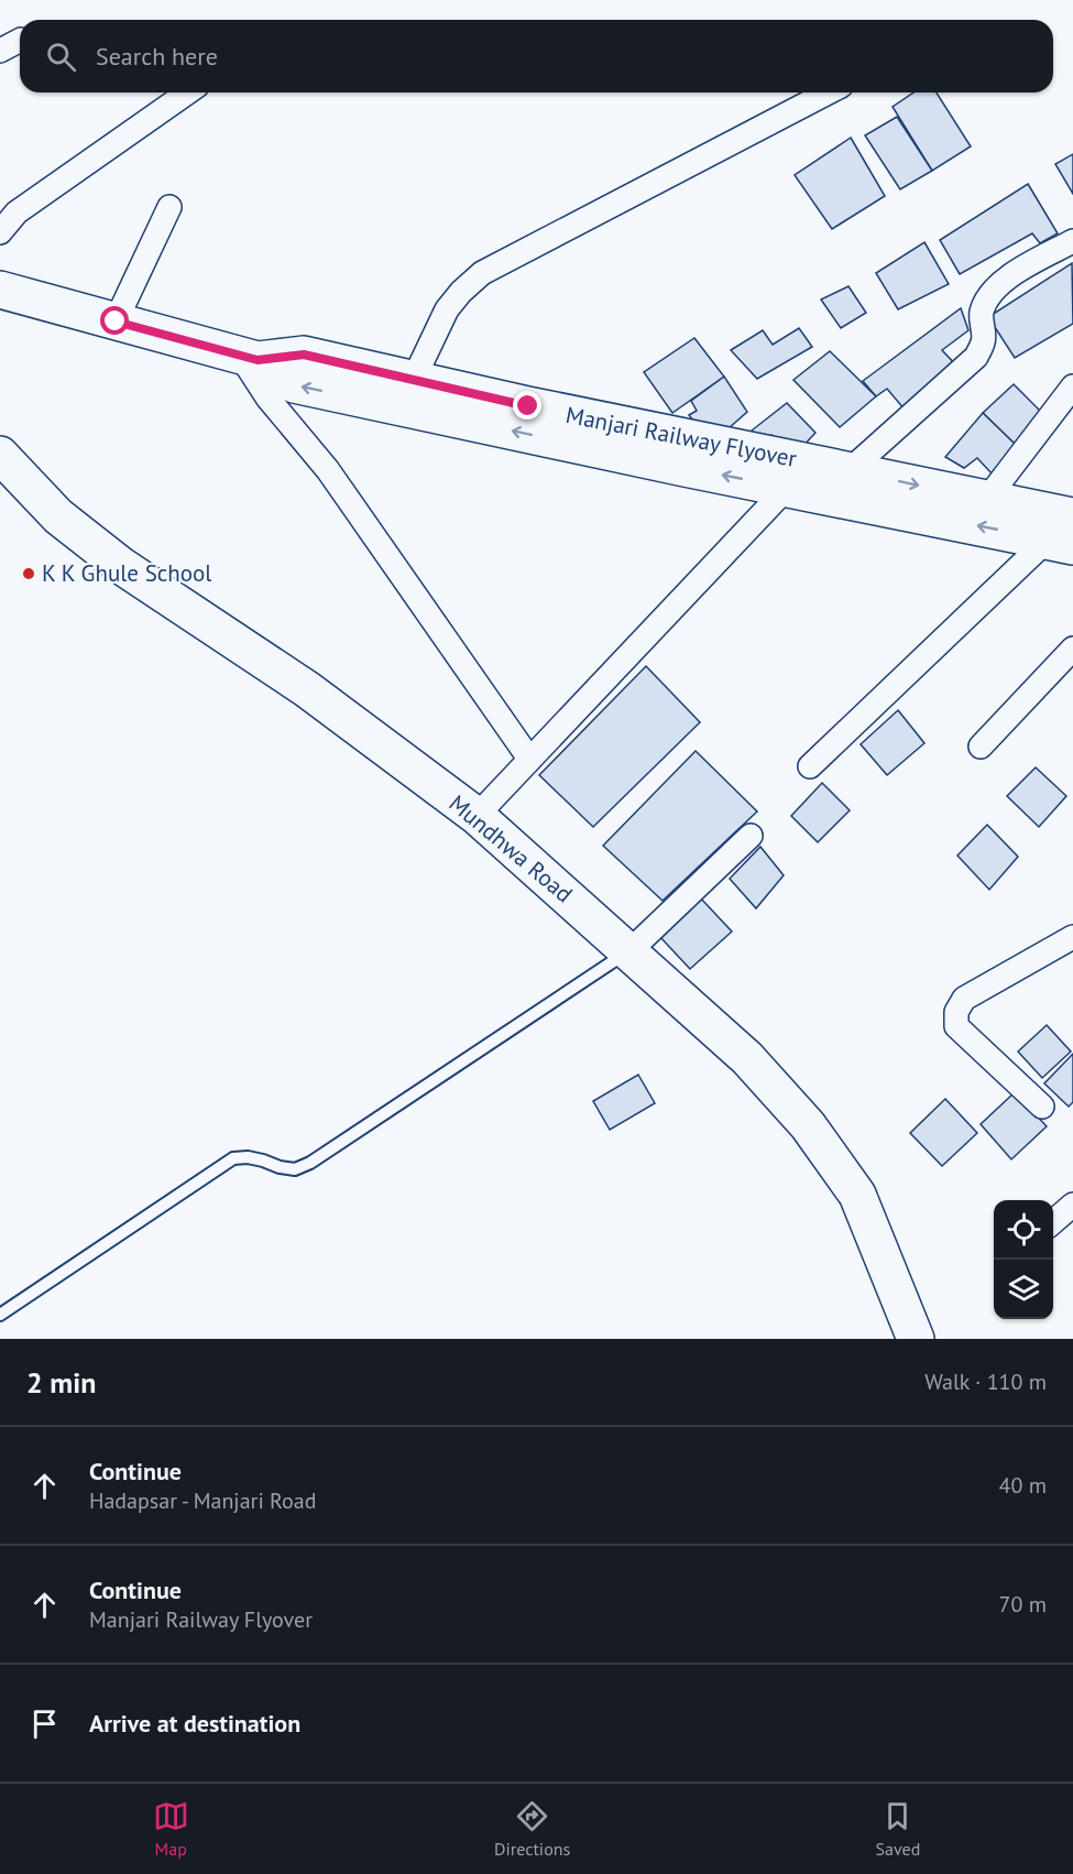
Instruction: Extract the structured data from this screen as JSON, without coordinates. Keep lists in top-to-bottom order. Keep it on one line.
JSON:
{"streets":{"main road":["Manjari Railway Flyover","Mundhwa Road"]},"places":["K K Ghule School"],"page":{"search":"Search here","heading":["2 min","Walk · 110 m"],"list":[["Continue","Hadapsar - Manjari Road","40 m"],["Continue","Manjari Railway Flyover","70 m"],"Arrive at destination"],"nav":["Map","Directions","Saved"]}}
